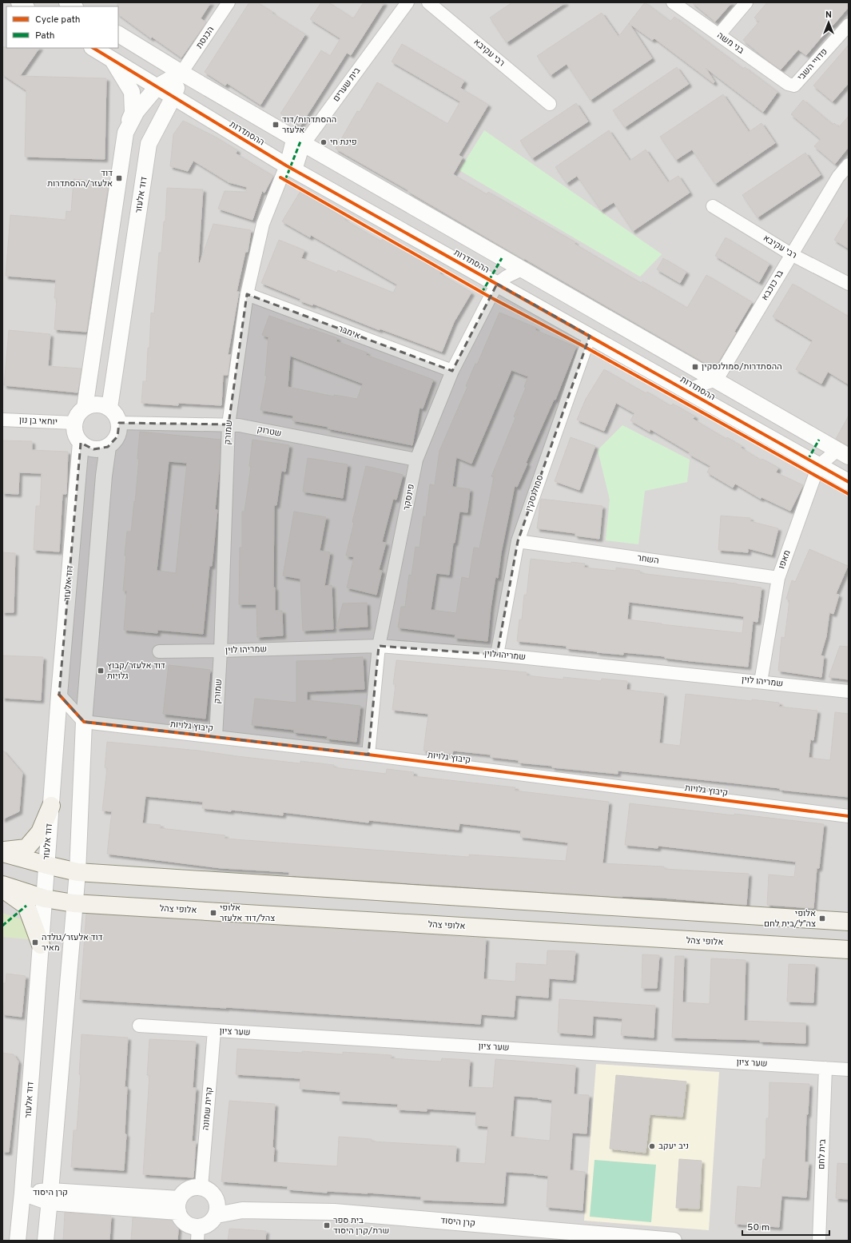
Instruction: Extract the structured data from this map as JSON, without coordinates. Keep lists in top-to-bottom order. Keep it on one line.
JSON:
{"streets":{"main road":["אלופי צהל"],"street":["הכנסת","בני משה","רבי עקיבא","פדויי השבי","בית שערים","ההסתדרות","דוד אלעזר","בר כוכבא","אימבר","יוחאי בן נון","שטרוק","שמורק","סמולנסקין","פינסקר","השחר","מאפו","שמריהו לוין","קיבוץ גלויות","שער ציון","קרית שמונה","בית לחם","קרן היסוד"]},"crossings":[["הכנסת","ההסתדרות"],["הכנסת","דוד אלעזר"],["בני משה","פדויי השבי"],["רבי עקיבא","בר כוכבא"],["בית שערים","ההסתדרות"],["בית שערים","שמורק"],["ההסתדרות","דוד אלעזר"],["ההסתדרות","בר כוכבא"],["ההסתדרות","שמורק"],["ההסתדרות","סמולנסקין"],["ההסתדרות","פינסקר"],["ההסתדרות","מאפו"],["דוד אלעזר","יוחאי בן נון"],["דוד אלעזר","שטרוק"],["דוד אלעזר","אלופי צהל"],["דוד אלעזר","קרן היסוד"],["אימבר","שמורק"],["אימבר","פינסקר"],["יוחאי בן נון","שטרוק"],["שטרוק","שמורק"],["שטרוק","פינסקר"],["שמורק","שמריהו לוין"],["שמורק","קיבוץ גלויות"],["סמולנסקין","השחר"],["סמולנסקין","שמריהו לוין"],["פינסקר","שמריהו לוין"],["פינסקר","קיבוץ גלויות"],["השחר","מאפו"],["מאפו","שמריהו לוין"],["שער ציון","קרית שמונה"],["שער ציון","בית לחם"],["קרית שמונה","קרן היסוד"]],"places":{"transit":["ההסתדרות/דוד אלעזר","דוד אלעזר/ההסתדרות","ההסתדרות/סמולנסקין","דוד אלעזר/קבוץ גלויות","אלופי צהל/דוד אלעזר","אלופי צה״ל/בית לחם","דוד אלעזר/גולדה מאיר","בית ספר שרת/קרן היסוד"],"other":["פינת חי","ניב יעקב"]},"legend":["Cycle path","Path"],"scale_bar":"50 m","north":"top"}
